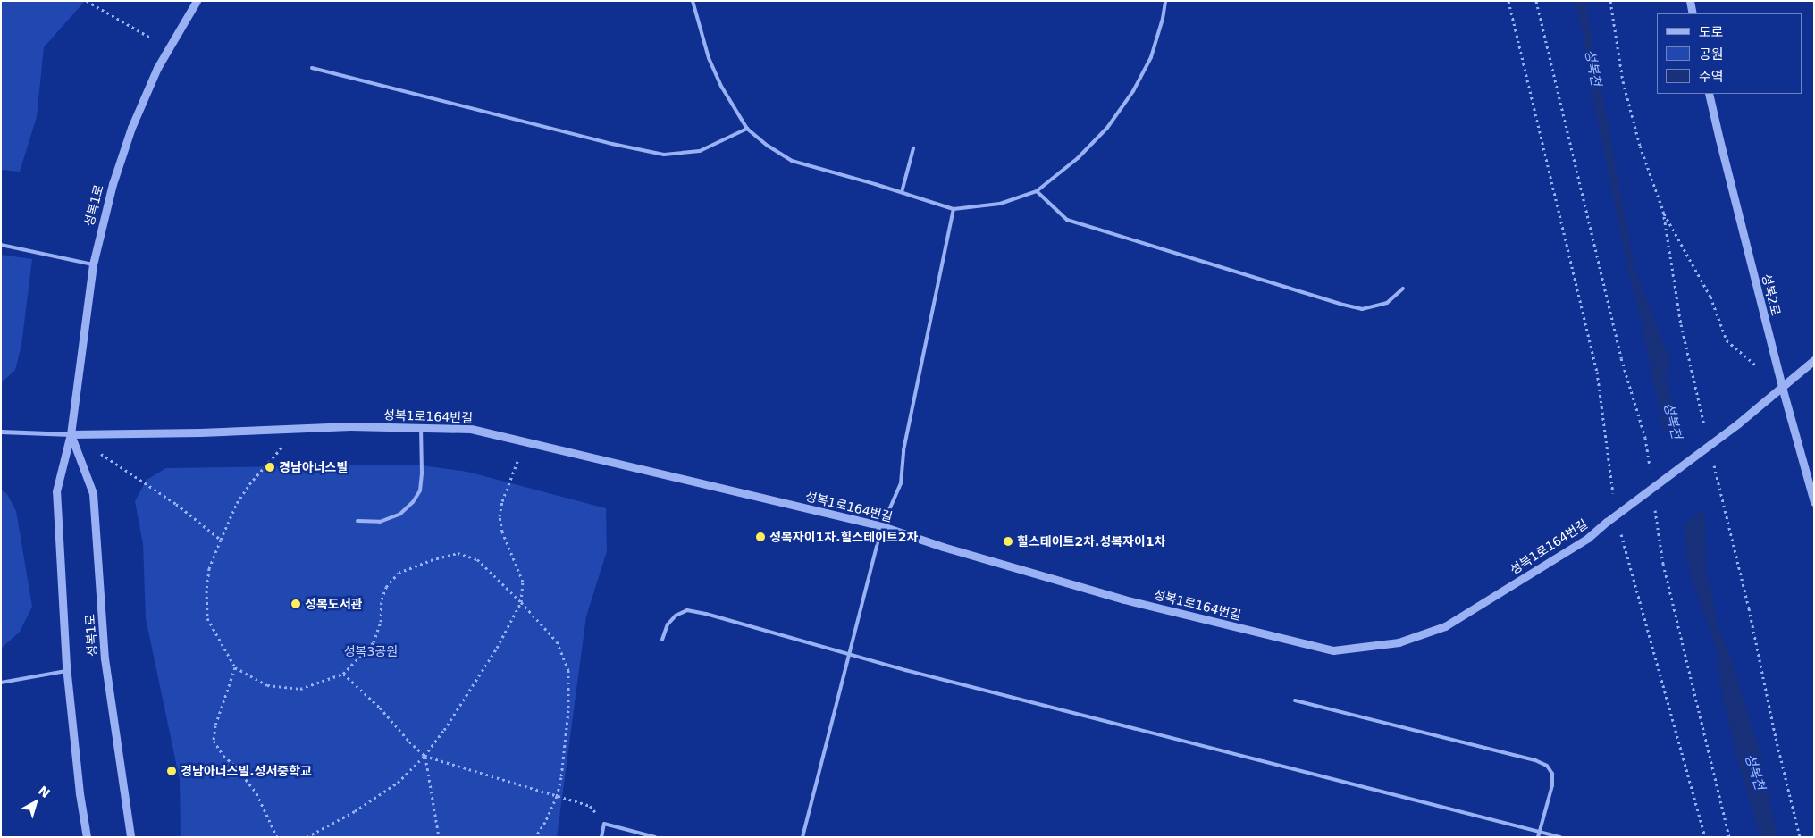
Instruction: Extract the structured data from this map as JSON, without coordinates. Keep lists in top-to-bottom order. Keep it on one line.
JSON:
{"streets":{"street":["성복1로","성복2로","성복1로164번길"]},"crossings":[["성복1로","성복1로164번길"],["성복2로","성복1로164번길"]],"water":["성복천"],"parks":["성복3공원"],"places":["경남아너스빌","성복자이1차.힐스테이트2차","힐스테이트2차.성복자이1차","성복도서관","경남아너스빌.성서중학교"],"legend":["도로","공원","수역"],"north":"top right"}
